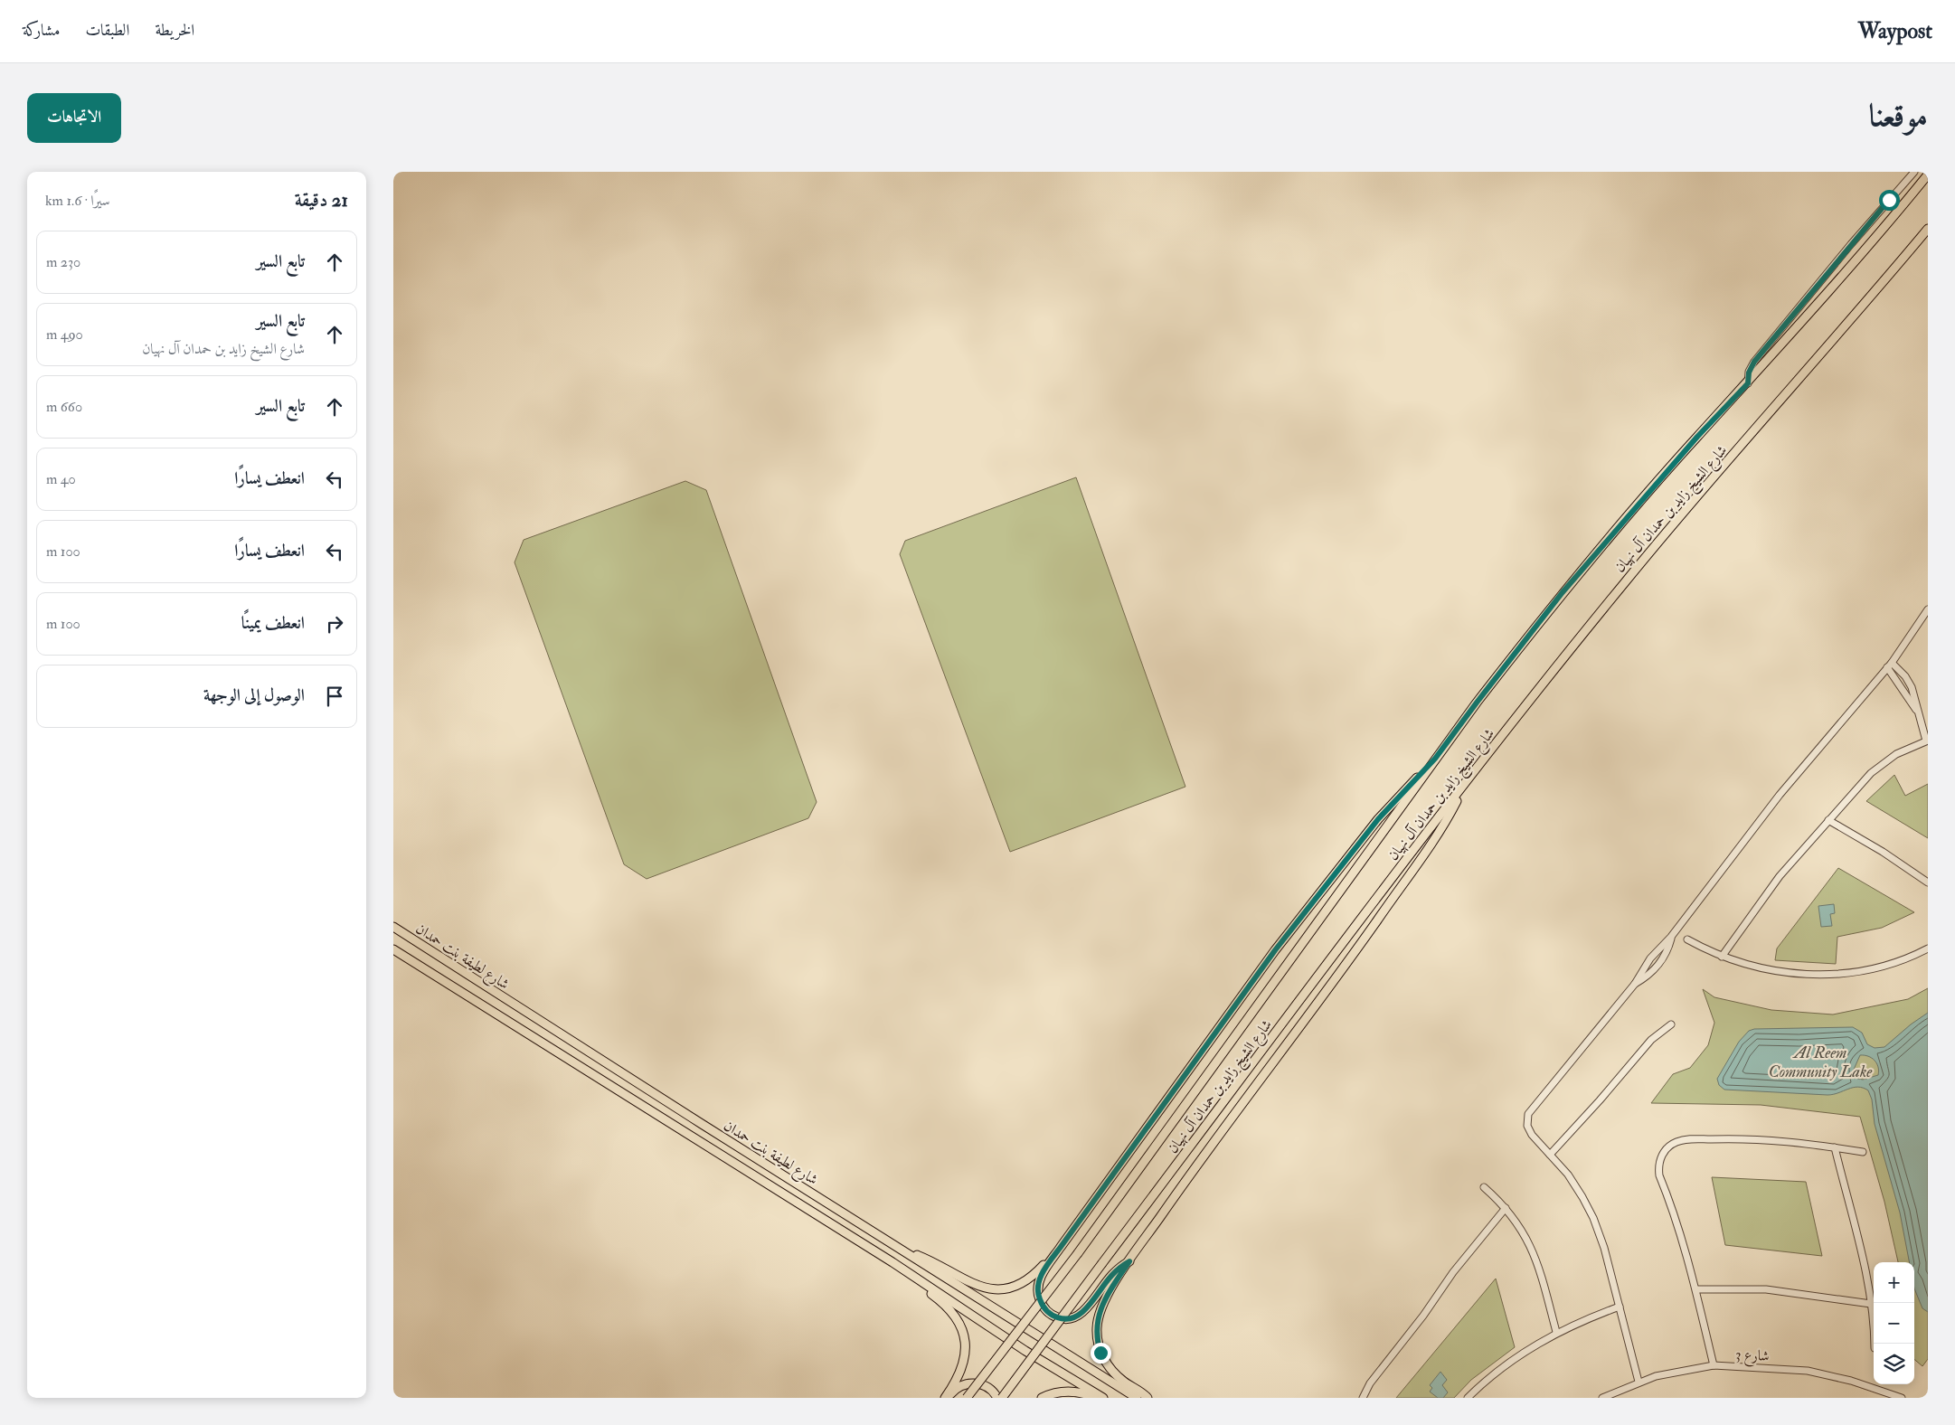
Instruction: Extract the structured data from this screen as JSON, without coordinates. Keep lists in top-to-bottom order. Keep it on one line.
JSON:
{"streets":{"main road":["شارع الشيخ زايد بن حمدان آل نهيان","شارع لطيفة بنت حمدان"],"street":["شارع 3"]},"crossings":[["شارع الشيخ زايد بن حمدان آل نهيان","شارع لطيفة بنت حمدان"]],"water":["Al Reem Community Lake"],"page":{"header":"Waypost","nav":["الخريطة","الطبقات","مشاركة"],"title":"موقعنا","buttons":"الاتجاهات","heading":["21 دقيقة","سيرًا · 1.6 km"],"list":[["تابع السير","230 m"],["تابع السير","شارع الشيخ زايد بن حمدان آل نهيان","490 m"],["تابع السير","660 m"],["انعطف يسارًا","40 m"],["انعطف يسارًا","100 m"],["انعطف يمينًا","100 m"],"الوصول إلى الوجهة"],"map_buttons":["+","−"]}}
